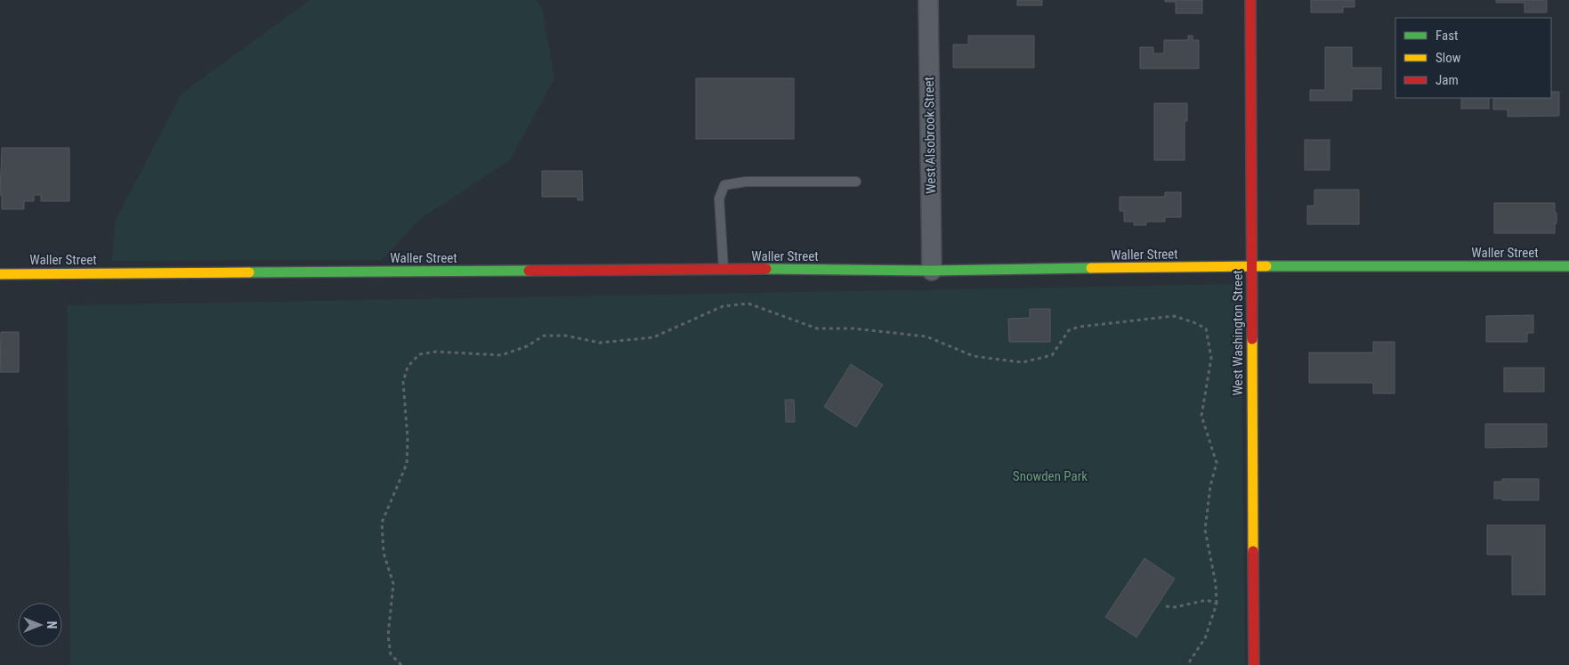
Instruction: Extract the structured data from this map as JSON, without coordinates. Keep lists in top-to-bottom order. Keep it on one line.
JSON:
{"streets":{"street":["West Alsobrook Street","Waller Street","West Washington Street"]},"crossings":[["West Alsobrook Street","Waller Street"],["Waller Street","West Washington Street"]],"parks":["Snowden Park"],"legend":["Fast","Slow","Jam"],"north":"right"}
